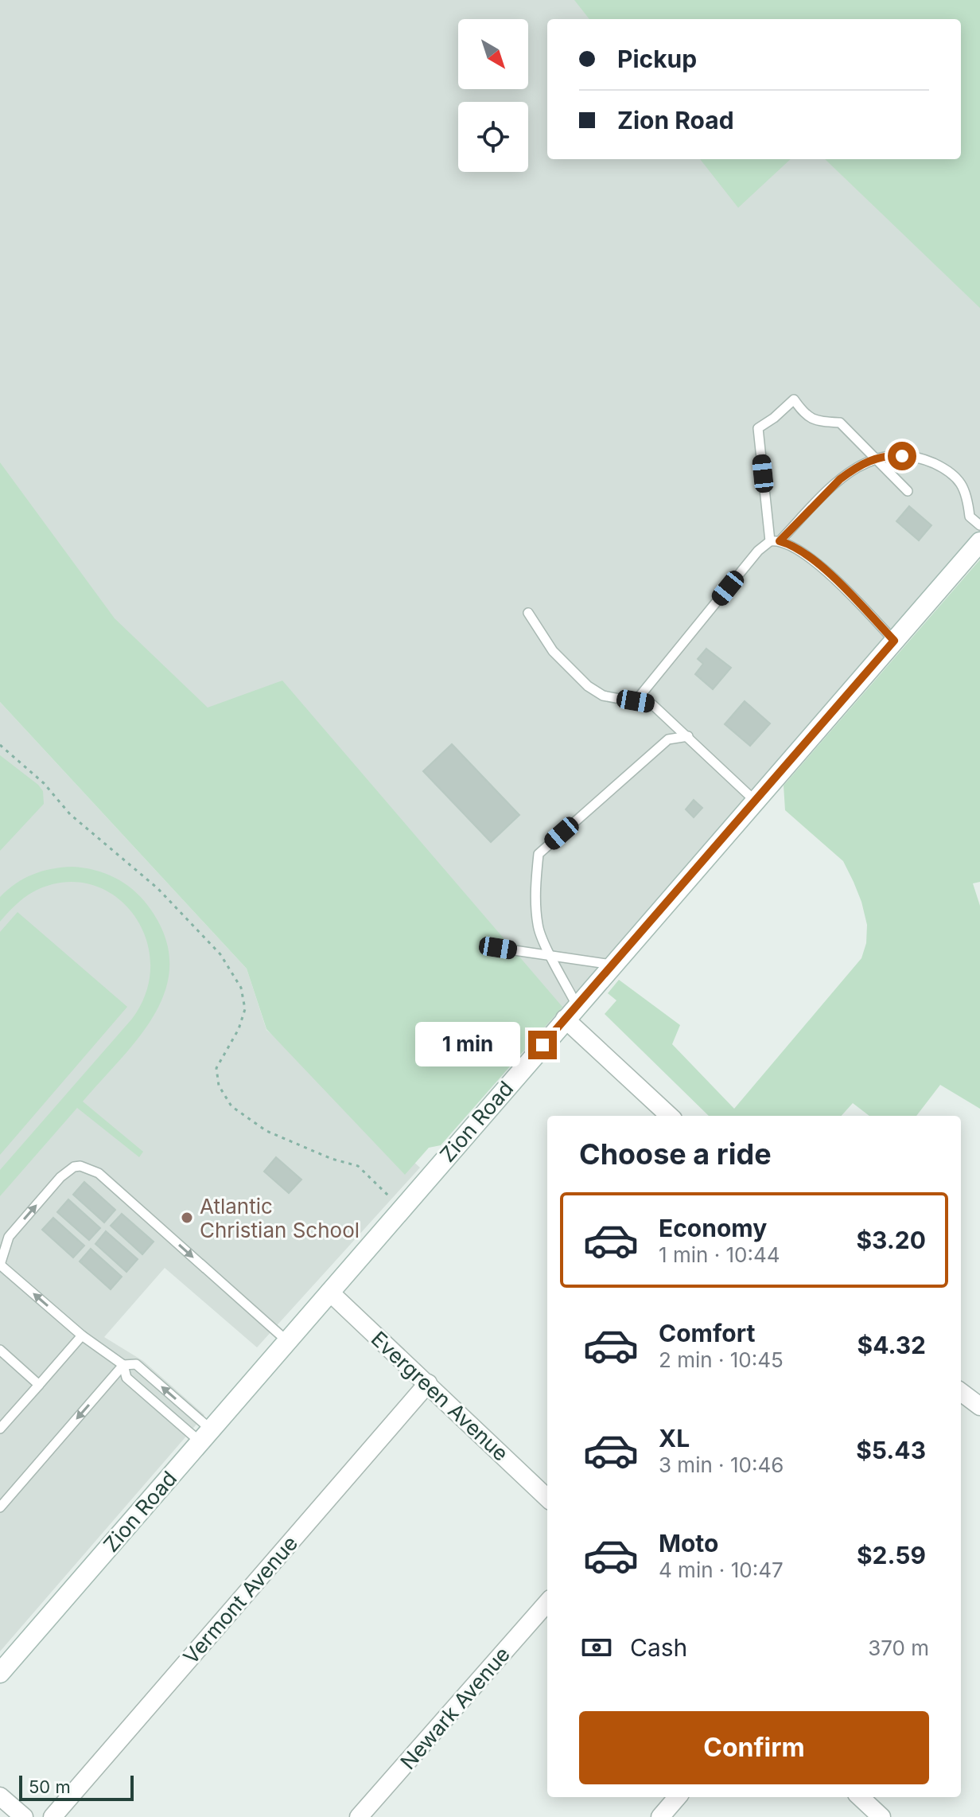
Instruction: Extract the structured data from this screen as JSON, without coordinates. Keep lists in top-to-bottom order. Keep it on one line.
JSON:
{"streets":{"street":["Zion Road","Evergreen Avenue","Vermont Avenue","Newark Avenue"]},"crossings":[["Zion Road","Evergreen Avenue"],["Evergreen Avenue","Vermont Avenue"]],"places":["Atlantic Christian School"],"scale_bar":"50 m","north":"bottom right","page":{"banner":["Pickup","Zion Road"],"bubble":"1 min","heading":"Choose a ride","list":[{"name":"Economy","note":"1 min · 10:44","value":"$3.20"},{"name":"Comfort","note":"2 min · 10:45","value":"$4.32"},{"name":"XL","note":"3 min · 10:46","value":"$5.43"},{"name":"Moto","note":"4 min · 10:47","value":"$2.59"}],"pay":["Cash","370 m"],"buttons":"Confirm","scale":"50 m"}}
